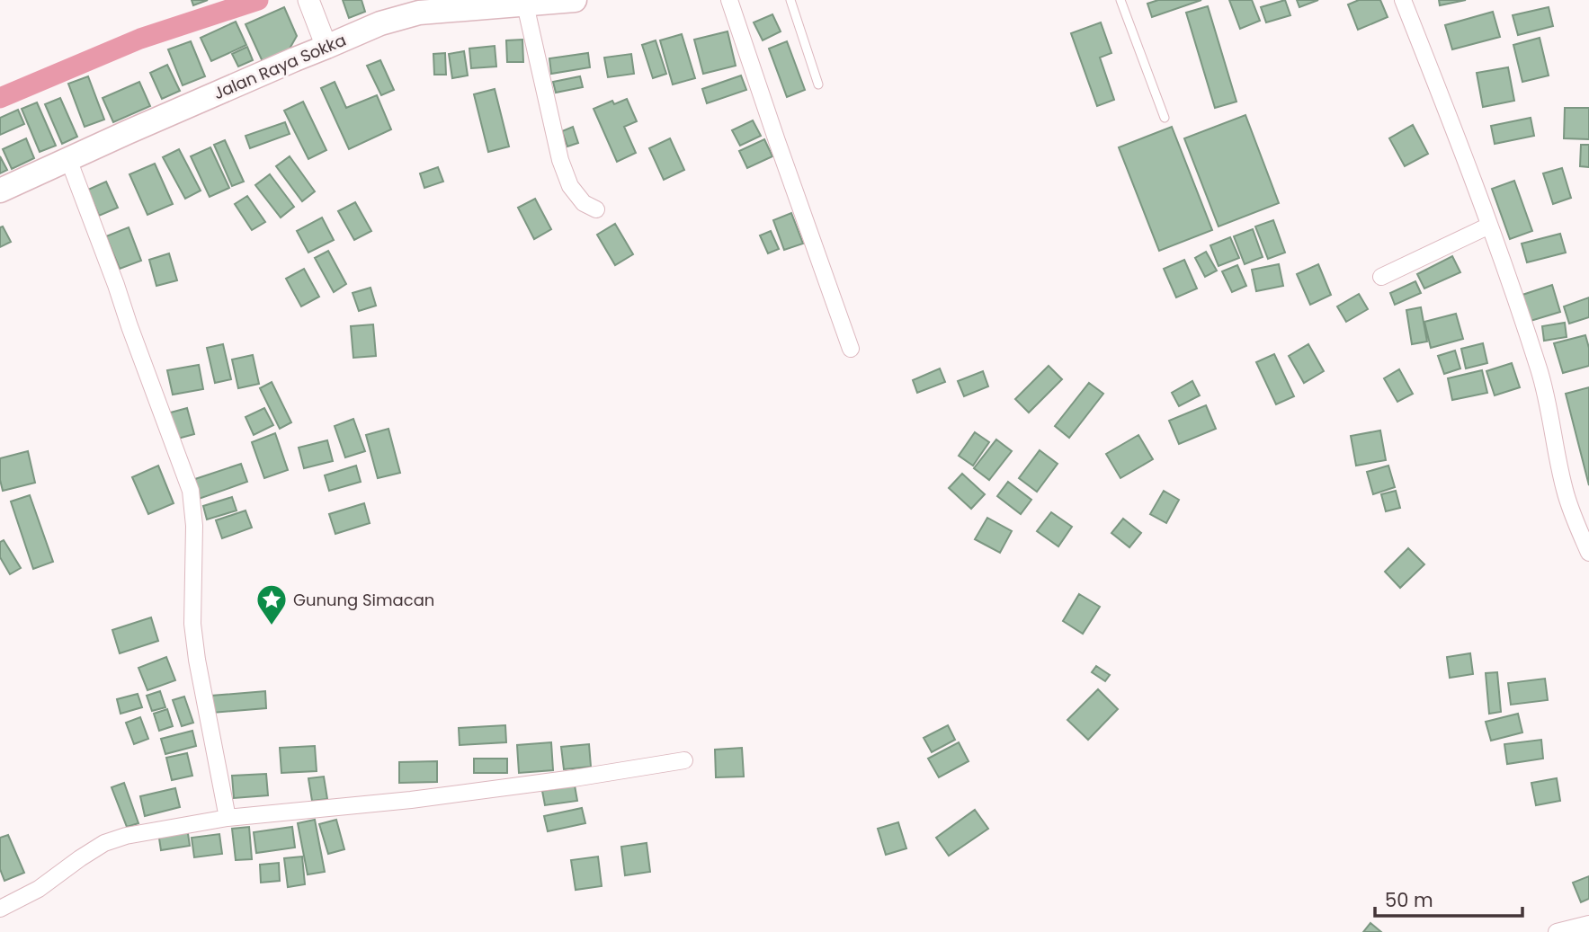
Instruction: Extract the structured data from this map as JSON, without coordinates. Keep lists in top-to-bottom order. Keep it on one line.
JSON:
{"streets":{"main road":["Jalan Raya Sokka"]},"places":{"place":["Gunung Simacan"]},"scale_bar":"50 m"}
